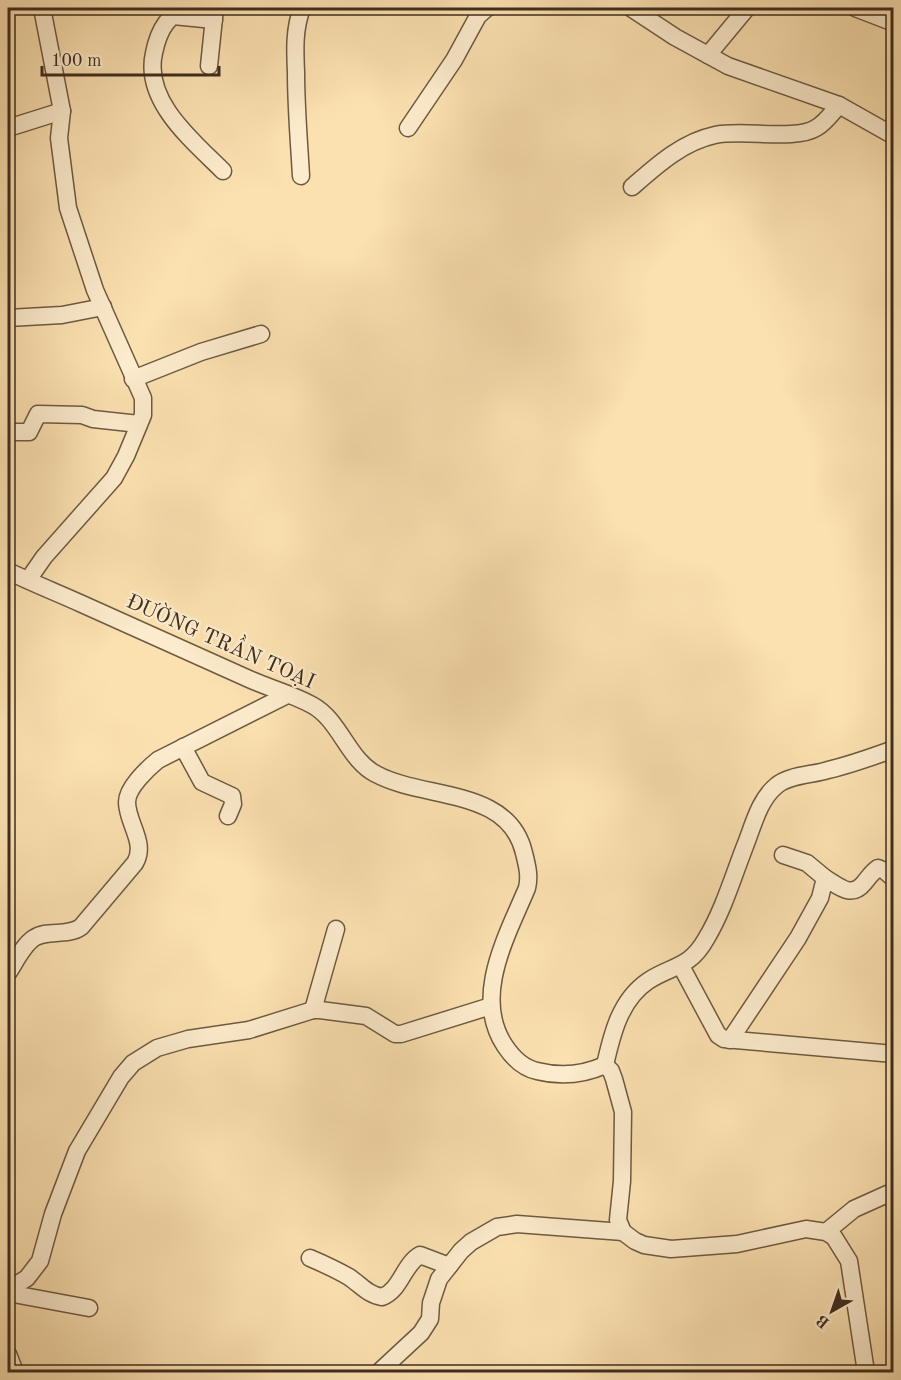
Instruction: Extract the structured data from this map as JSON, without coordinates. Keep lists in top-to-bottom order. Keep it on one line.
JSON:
{"streets":{"street":["ĐƯỜNG TRẦN TOẠI"]},"scale_bar":"100 m","north":"bottom left"}
